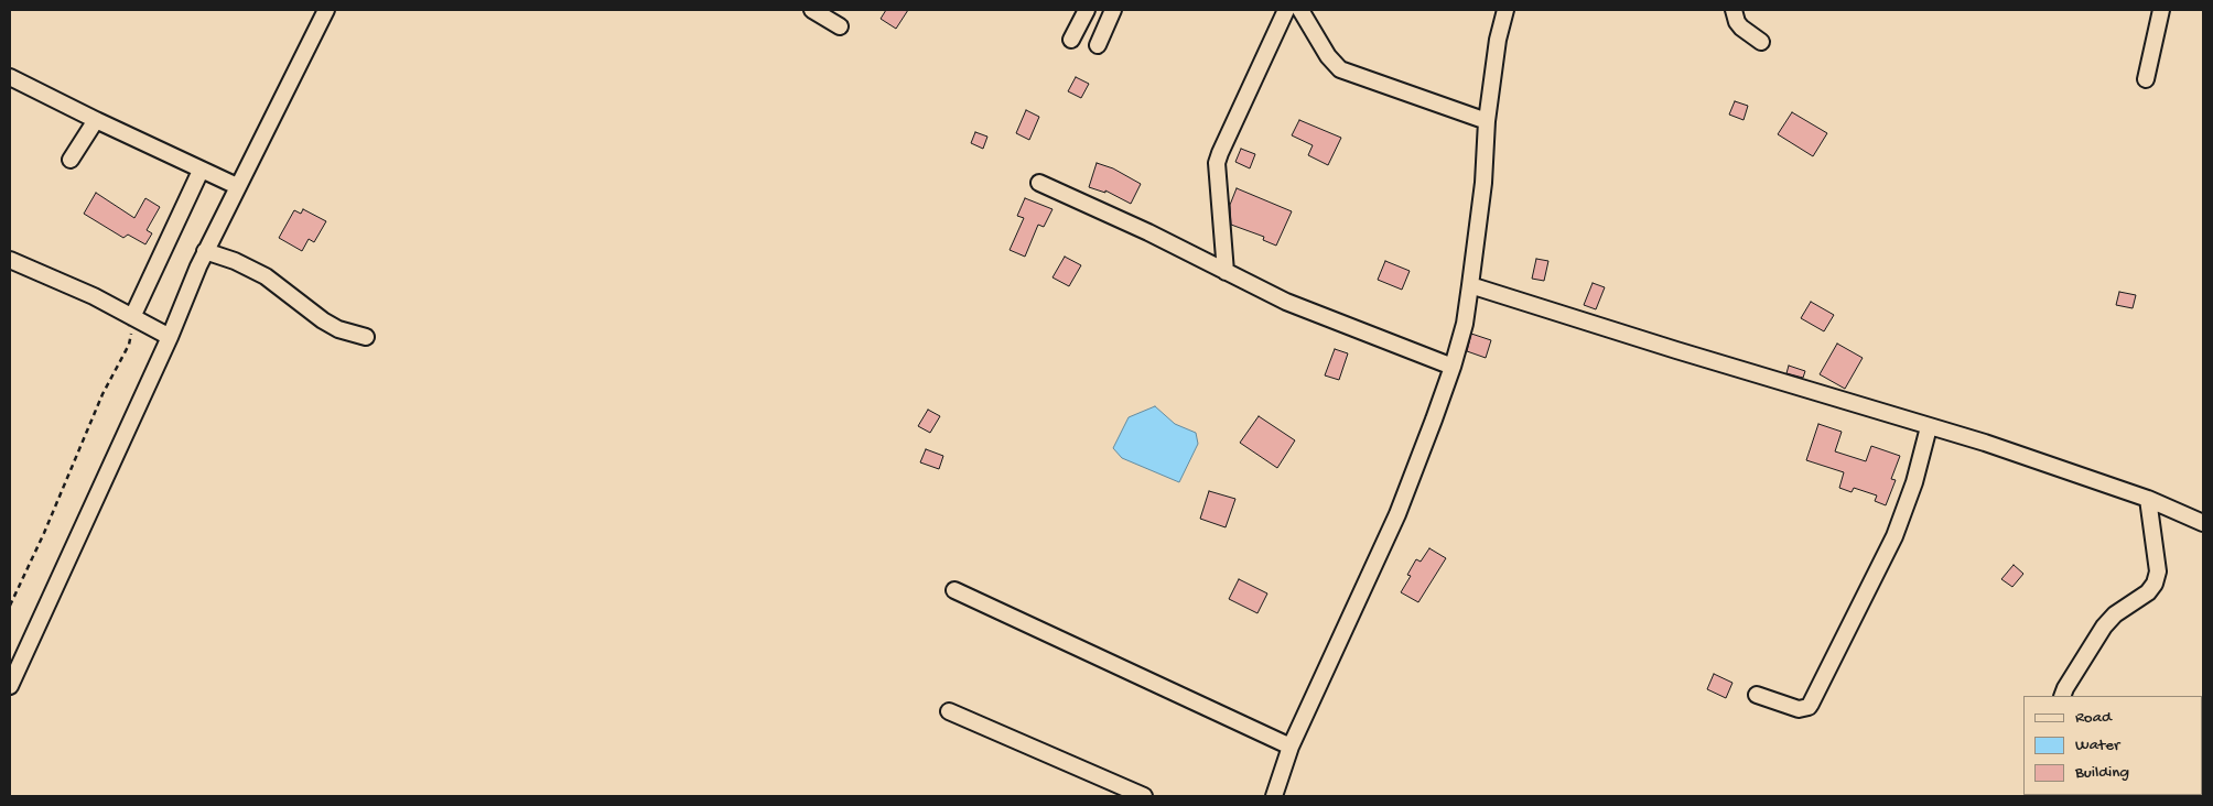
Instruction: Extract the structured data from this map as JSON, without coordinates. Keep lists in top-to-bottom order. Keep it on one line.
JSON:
{"legend":["Road","Water","Building"]}
